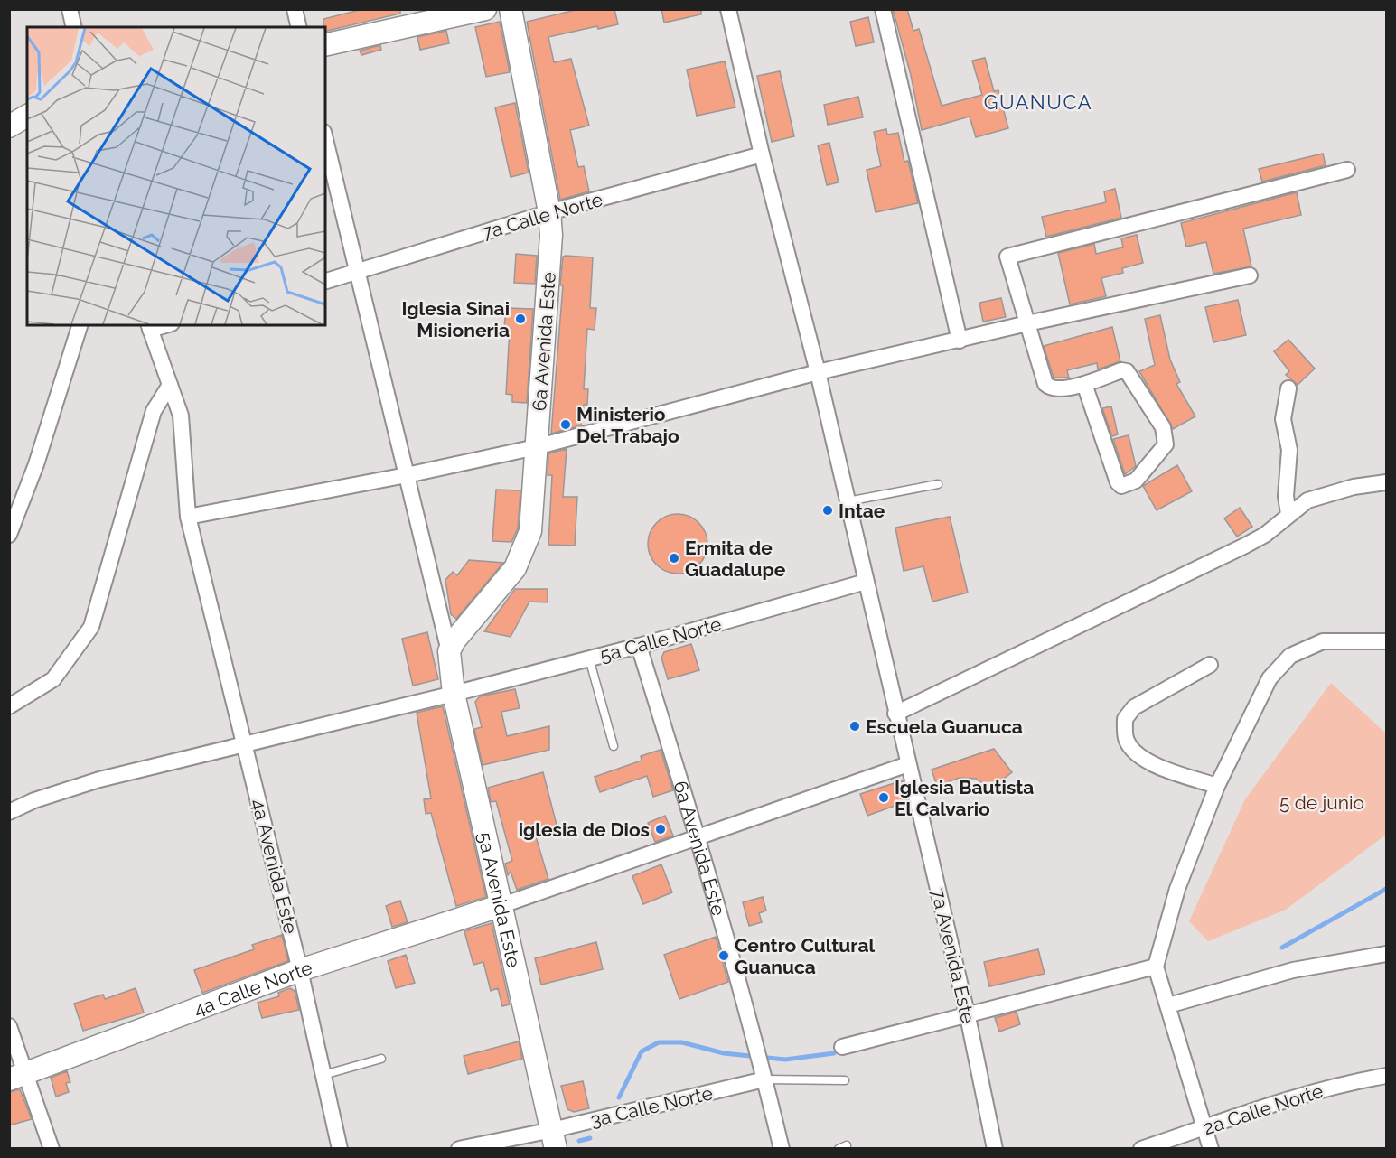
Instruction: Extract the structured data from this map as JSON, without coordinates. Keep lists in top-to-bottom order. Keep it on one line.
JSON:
{"streets":{"street":["7a Calle Norte","6a Avenida Este","5a Calle Norte","4a Avenida Este","5a Avenida Este","7a Avenida Este","4a Calle Norte","3a Calle Norte","2a Calle Norte"]},"crossings":[["7a Calle Norte","6a Avenida Este"],["7a Calle Norte","7a Avenida Este"],["6a Avenida Este","5a Calle Norte"],["6a Avenida Este","5a Avenida Este"],["6a Avenida Este","3a Calle Norte"],["5a Calle Norte","4a Avenida Este"],["5a Calle Norte","5a Avenida Este"],["5a Calle Norte","7a Avenida Este"],["4a Avenida Este","4a Calle Norte"],["5a Avenida Este","4a Calle Norte"],["5a Avenida Este","3a Calle Norte"]],"districts":["GUANUCA"],"parks":["5 de junio"],"places":["Iglesia Sinai Misioneria","Ministerio Del Trabajo","Intae","Ermita de Guadalupe","Escuela Guanuca","Iglesia Bautista El Calvario","iglesia de Dios","Centro Cultural Guanuca"]}
